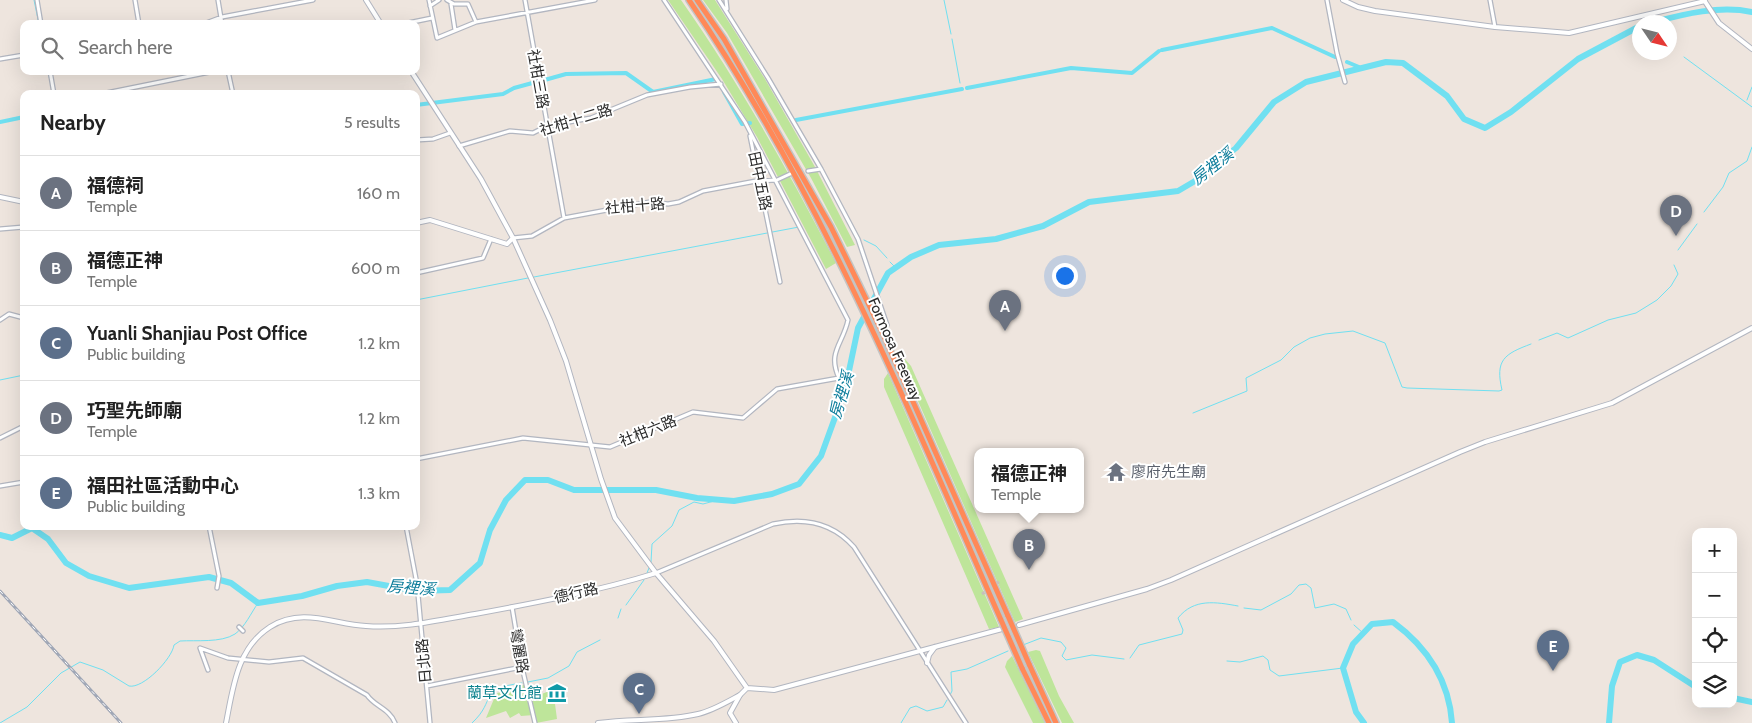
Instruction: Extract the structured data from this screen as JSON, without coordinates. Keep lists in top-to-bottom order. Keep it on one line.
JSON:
{"streets":{"highway":["Formosa Freeway"],"main road":["德行路"],"street":["社柑三路","社柑十二路","田中五路","社柑十路","社柑六路","彎麗路","日北路"]},"crossings":[["社柑三路","社柑十二路"],["社柑三路","社柑十路"],["田中五路","社柑十路"],["社柑十路","社柑六路"],["德行路","彎麗路"],["德行路","日北路"]],"water":["房裡溪"],"places":{"temple":["廖府先生廟"],"museum":["蘭草文化館"]},"north":"bottom right","page":{"search":"Search here","heading":["Nearby","5 results"],"list":[{"mark":"A","name":"福德祠","note":"Temple","value":"160 m"},{"mark":"B","name":"福德正神","note":"Temple","value":"600 m"},{"mark":"C","name":"Yuanli Shanjiau Post Office","note":"Public building","value":"1.2 km"},{"mark":"D","name":"巧聖先師廟","note":"Temple","value":"1.2 km"},{"mark":"E","name":"福田社區活動中心","note":"Public building","value":"1.3 km"}],"pins":["D","A","B","E","C"],"popup":["福德正神","Temple"],"map_buttons":["+","−"]}}
